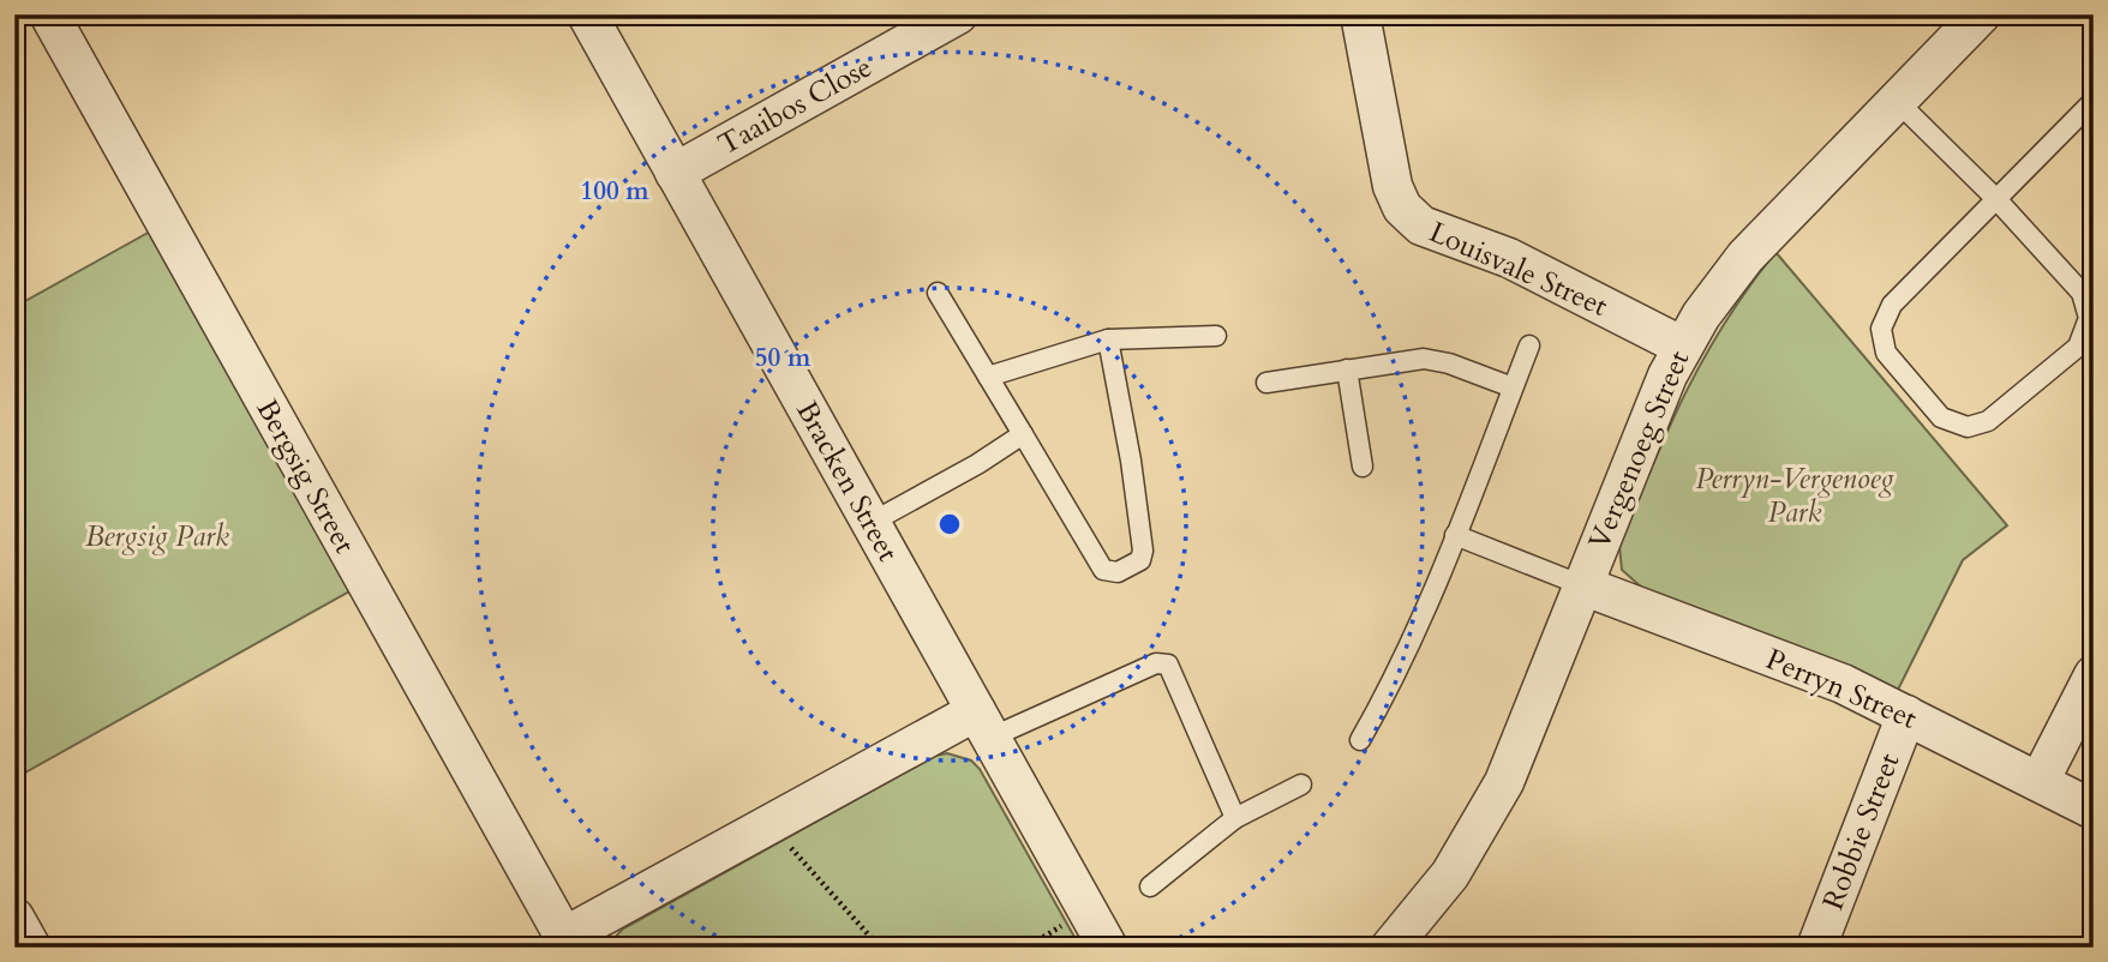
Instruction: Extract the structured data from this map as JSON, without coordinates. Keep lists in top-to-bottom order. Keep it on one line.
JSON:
{"streets":{"street":["Taaibos Close","Louisvale Street","Vergenoeg Street","Bergsig Street","Bracken Street","Perryn Street","Robbie Street"]},"crossings":[["Taaibos Close","Bracken Street"],["Louisvale Street","Vergenoeg Street"],["Vergenoeg Street","Perryn Street"],["Bergsig Street","Bracken Street"],["Perryn Street","Robbie Street"]],"parks":["Perryn-Vergenoeg Park","Bergsig Park"],"rings":["100 m","50 m"]}
